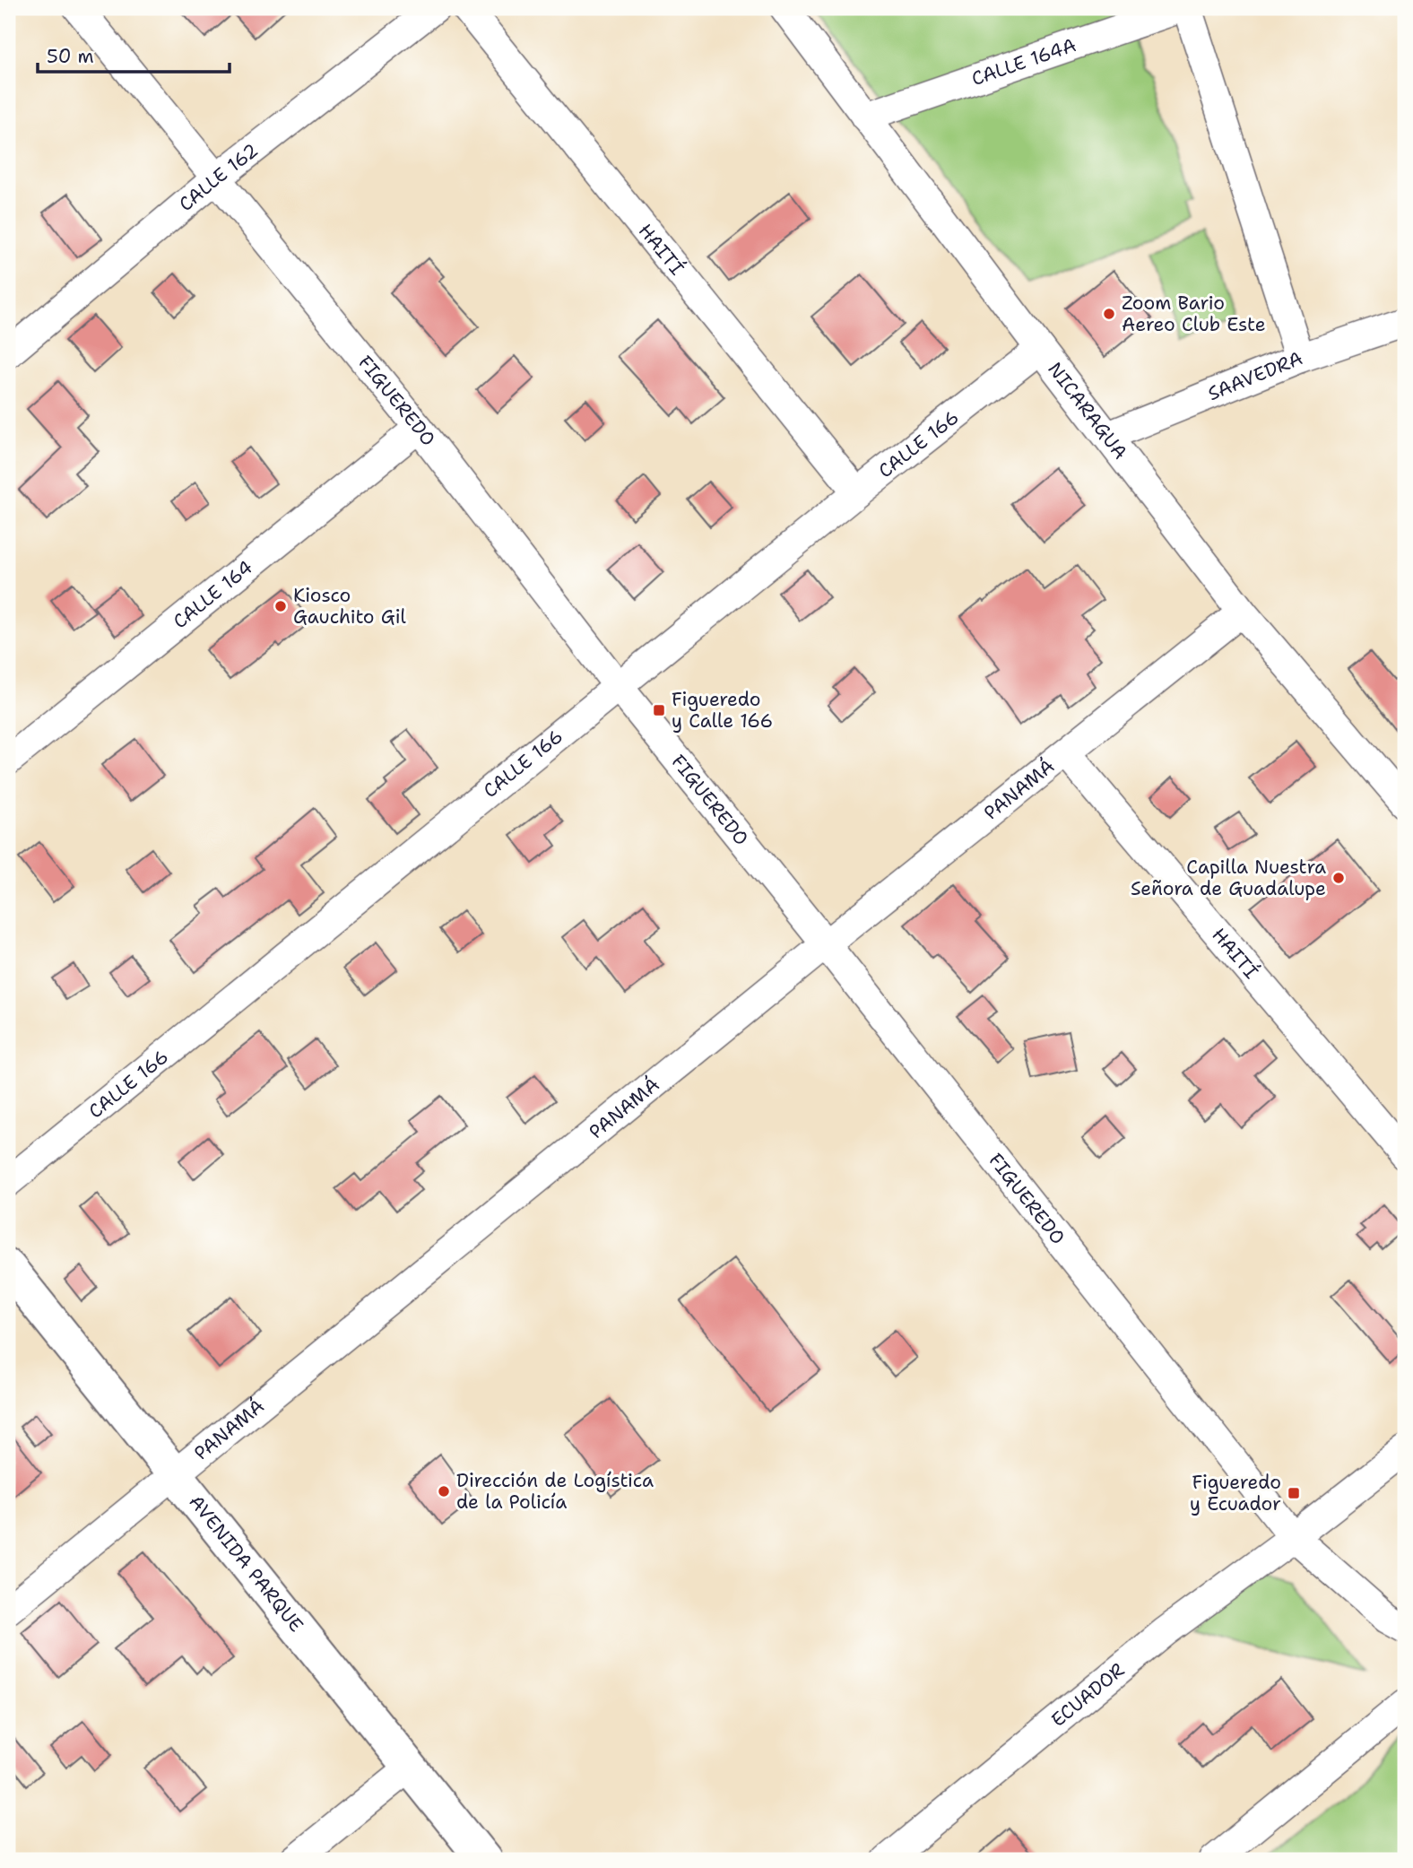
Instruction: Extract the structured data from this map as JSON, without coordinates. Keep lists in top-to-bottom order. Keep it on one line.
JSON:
{"streets":{"street":["CALLE 164A","CALLE 162","HAITÍ","SAAVEDRA","FIGUEREDO","NICARAGUA","CALLE 166","CALLE 164","PANAMÁ","AVENIDA PARQUE","ECUADOR"]},"crossings":[["CALLE 164A","NICARAGUA"],["CALLE 162","FIGUEREDO"],["HAITÍ","CALLE 166"],["HAITÍ","PANAMÁ"],["SAAVEDRA","NICARAGUA"],["FIGUEREDO","CALLE 166"],["FIGUEREDO","CALLE 164"],["FIGUEREDO","PANAMÁ"],["FIGUEREDO","ECUADOR"],["NICARAGUA","CALLE 166"],["NICARAGUA","PANAMÁ"],["PANAMÁ","AVENIDA PARQUE"]],"places":{"other":["Zoom Bario Aereo Club Este","Kiosco Gauchito Gil","Capilla Nuestra Señora de Guadalupe","Dirección de Logística de la Policía"],"transit":["Figueredo y Calle 166","Figueredo y Ecuador"]},"scale_bar":"50 m"}
